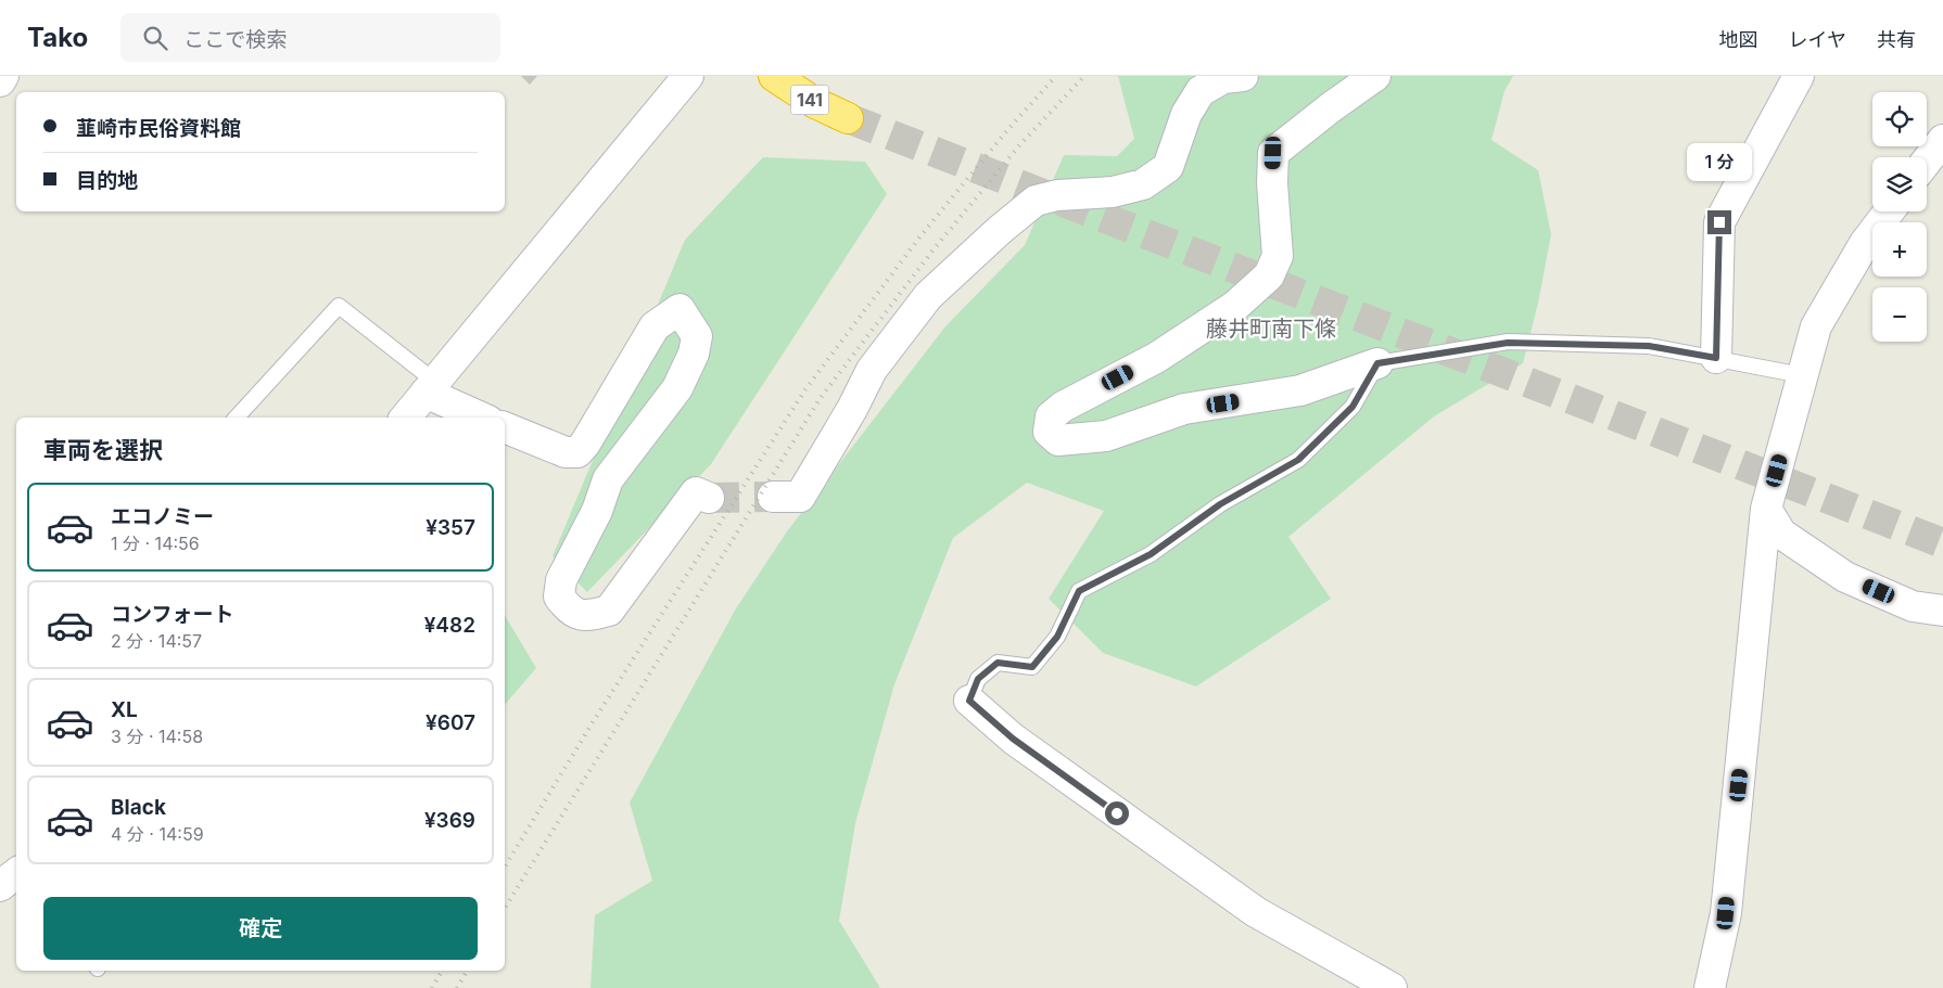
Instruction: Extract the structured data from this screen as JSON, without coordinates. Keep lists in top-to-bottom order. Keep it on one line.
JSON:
{"streets":{"highway":["141"]},"districts":["藤井町南下條"],"page":{"header":"Tako","search":"ここで検索","nav":["地図","レイヤ","共有"],"map_buttons":["+","−"],"banner":["韮崎市民俗資料館","目的地"],"bubble":"1 分","heading":"車両を選択","list":[{"name":"エコノミー","note":"1 分 · 14:56","value":"¥357"},{"name":"コンフォート","note":"2 分 · 14:57","value":"¥482"},{"name":"XL","note":"3 分 · 14:58","value":"¥607"},{"name":"Black","note":"4 分 · 14:59","value":"¥369"}],"buttons":"確定"}}
